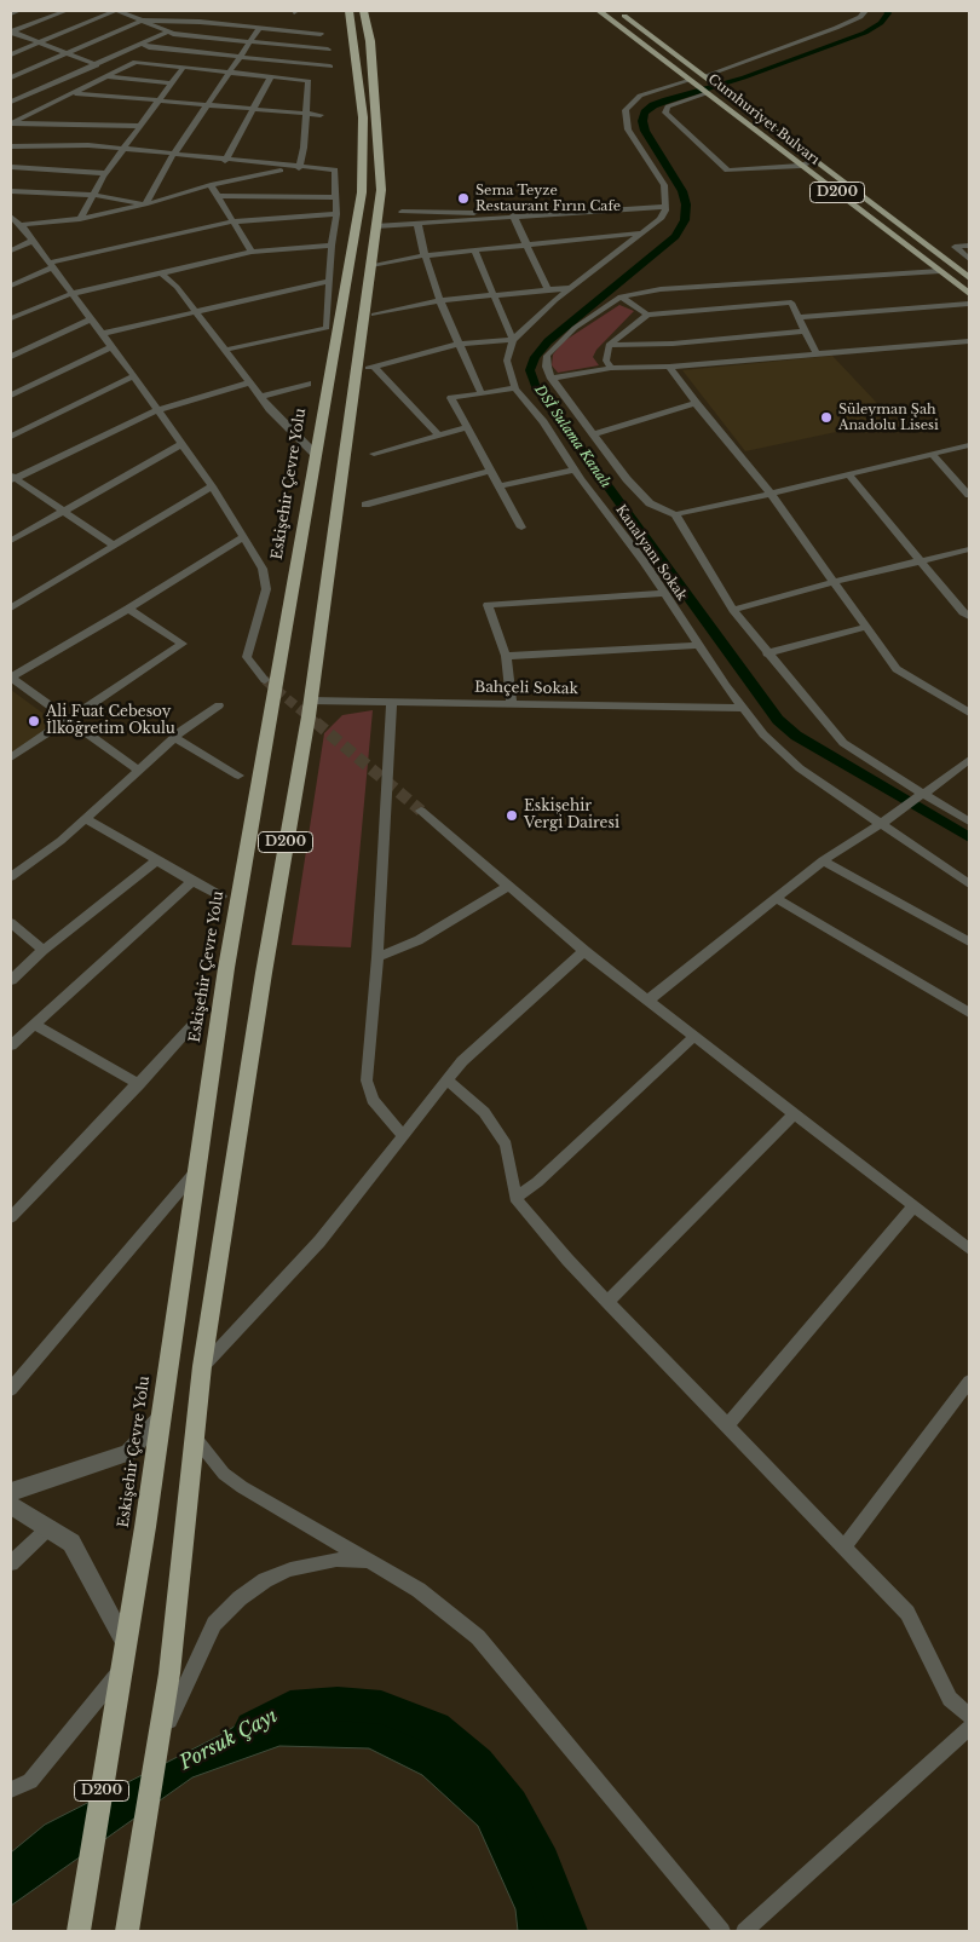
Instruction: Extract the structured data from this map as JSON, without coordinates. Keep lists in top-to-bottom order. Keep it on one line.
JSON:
{"streets":{"highway":["D200","Eskişehir Çevre Yolu"],"main road":["Cumhuriyet Bulvarı"],"street":["Kanalyanı Sokak","Bahçeli Sokak"]},"crossings":[["D200","Bahçeli Sokak"],["Kanalyanı Sokak","Bahçeli Sokak"]],"water":["DSİ Sulama Kanalı","Porsuk Çayı"],"places":["Sema Teyze Restaurant Fırın Cafe","Süleyman Şah Anadolu Lisesi","Ali Fuat Cebesoy İlköğretim Okulu","Eskişehir Vergi Dairesi"]}
